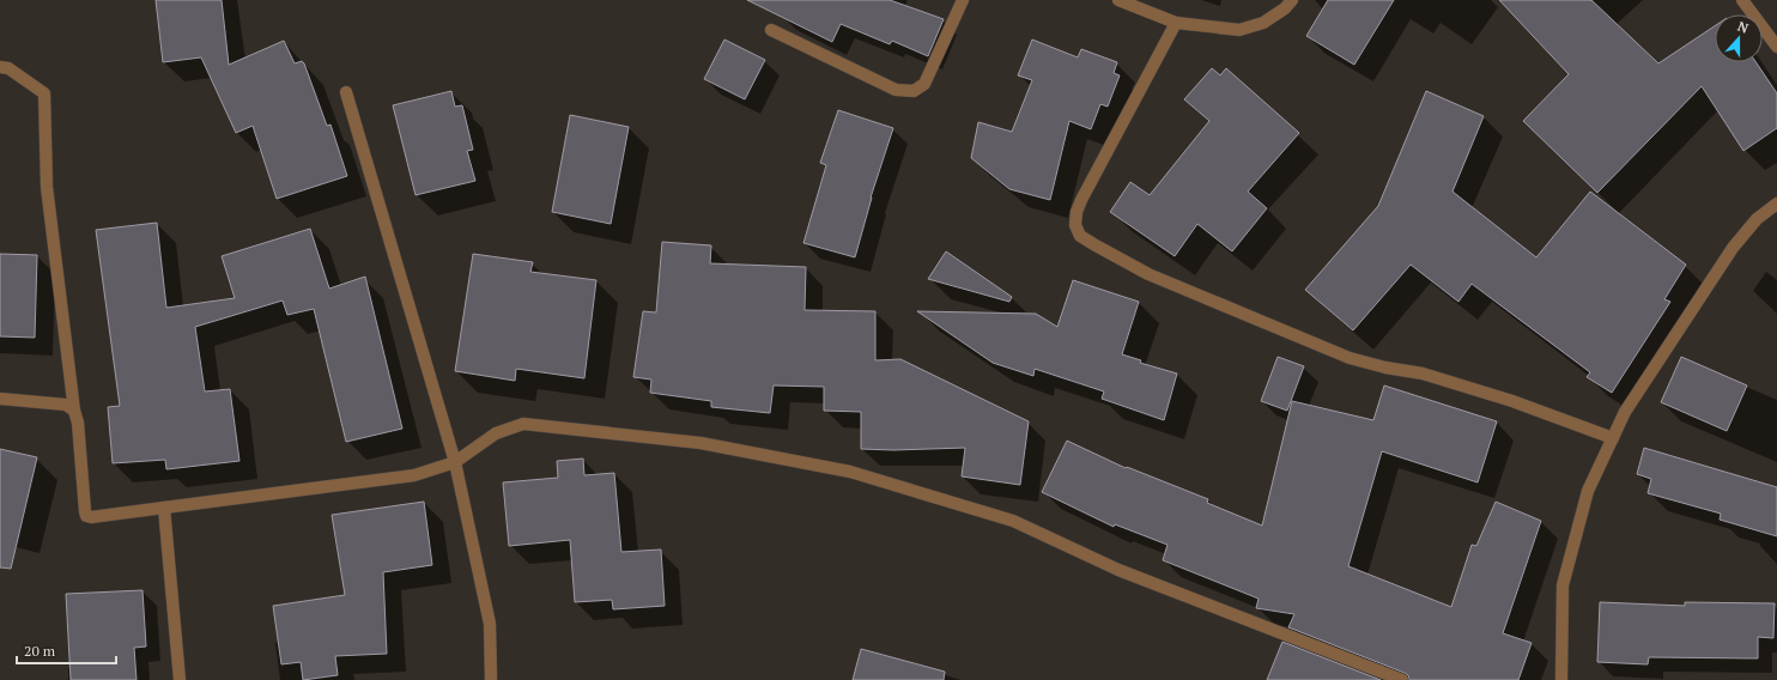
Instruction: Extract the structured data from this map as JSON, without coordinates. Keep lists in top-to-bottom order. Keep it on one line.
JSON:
{"scale_bar":"20 m","north":"top"}
